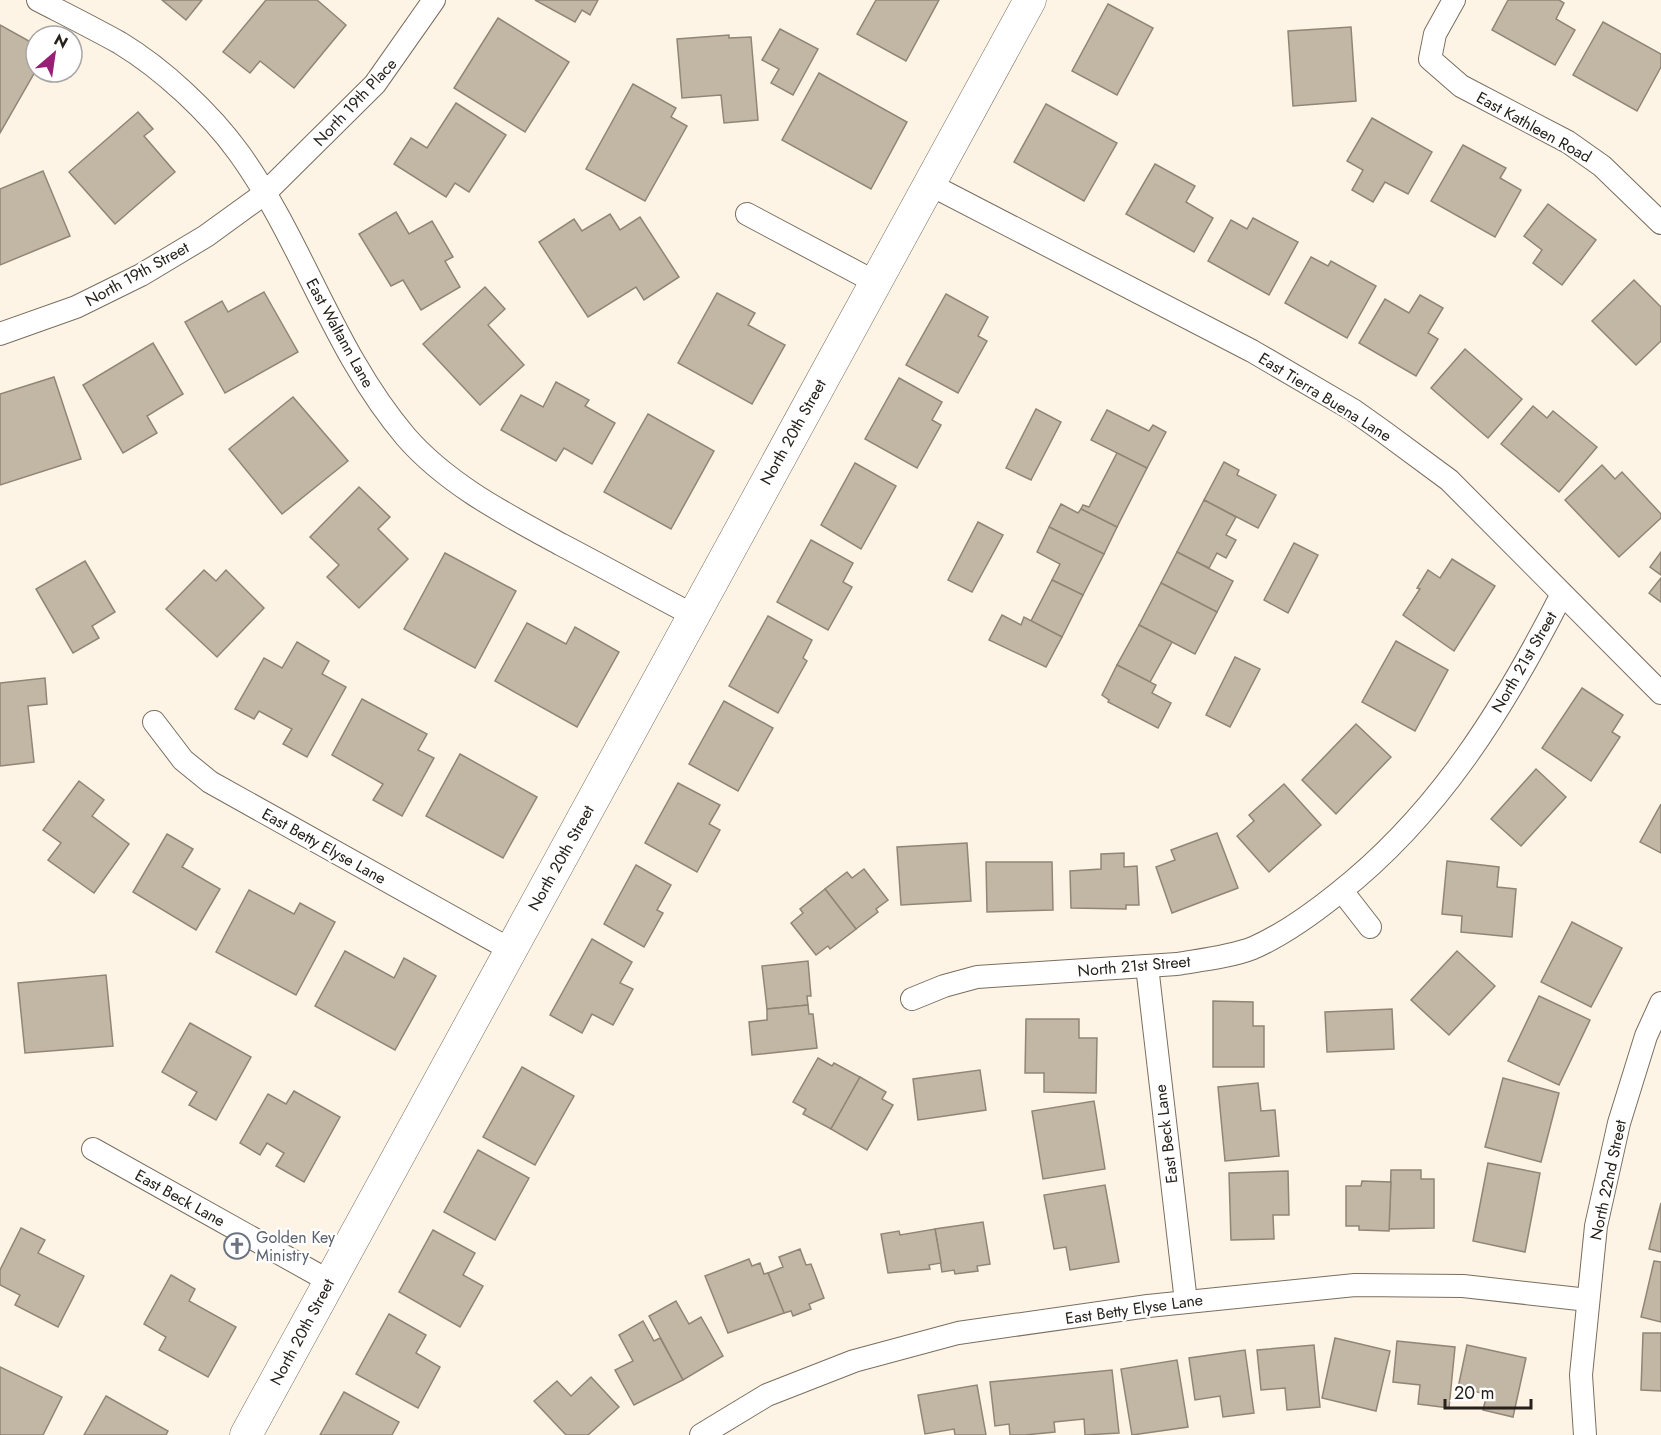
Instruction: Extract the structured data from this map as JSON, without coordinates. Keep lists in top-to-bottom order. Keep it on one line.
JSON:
{"streets":{"street":["North 19th Place","East Kathleen Road","North 19th Street","East Waltann Lane","East Tierra Buena Lane","North 20th Street","North 21st Street","East Betty Elyse Lane","East Beck Lane","North 22nd Street"]},"crossings":[["North 19th Place","North 19th Street"],["North 19th Place","East Waltann Lane"],["North 19th Street","East Waltann Lane"],["East Waltann Lane","North 20th Street"],["East Tierra Buena Lane","North 20th Street"],["East Tierra Buena Lane","North 21st Street"],["North 20th Street","East Betty Elyse Lane"],["North 20th Street","East Beck Lane"],["North 21st Street","East Beck Lane"],["East Betty Elyse Lane","East Beck Lane"],["East Betty Elyse Lane","North 22nd Street"]],"places":{"church":["Golden Key Ministry"]},"scale_bar":"20 m","north":"top right"}
